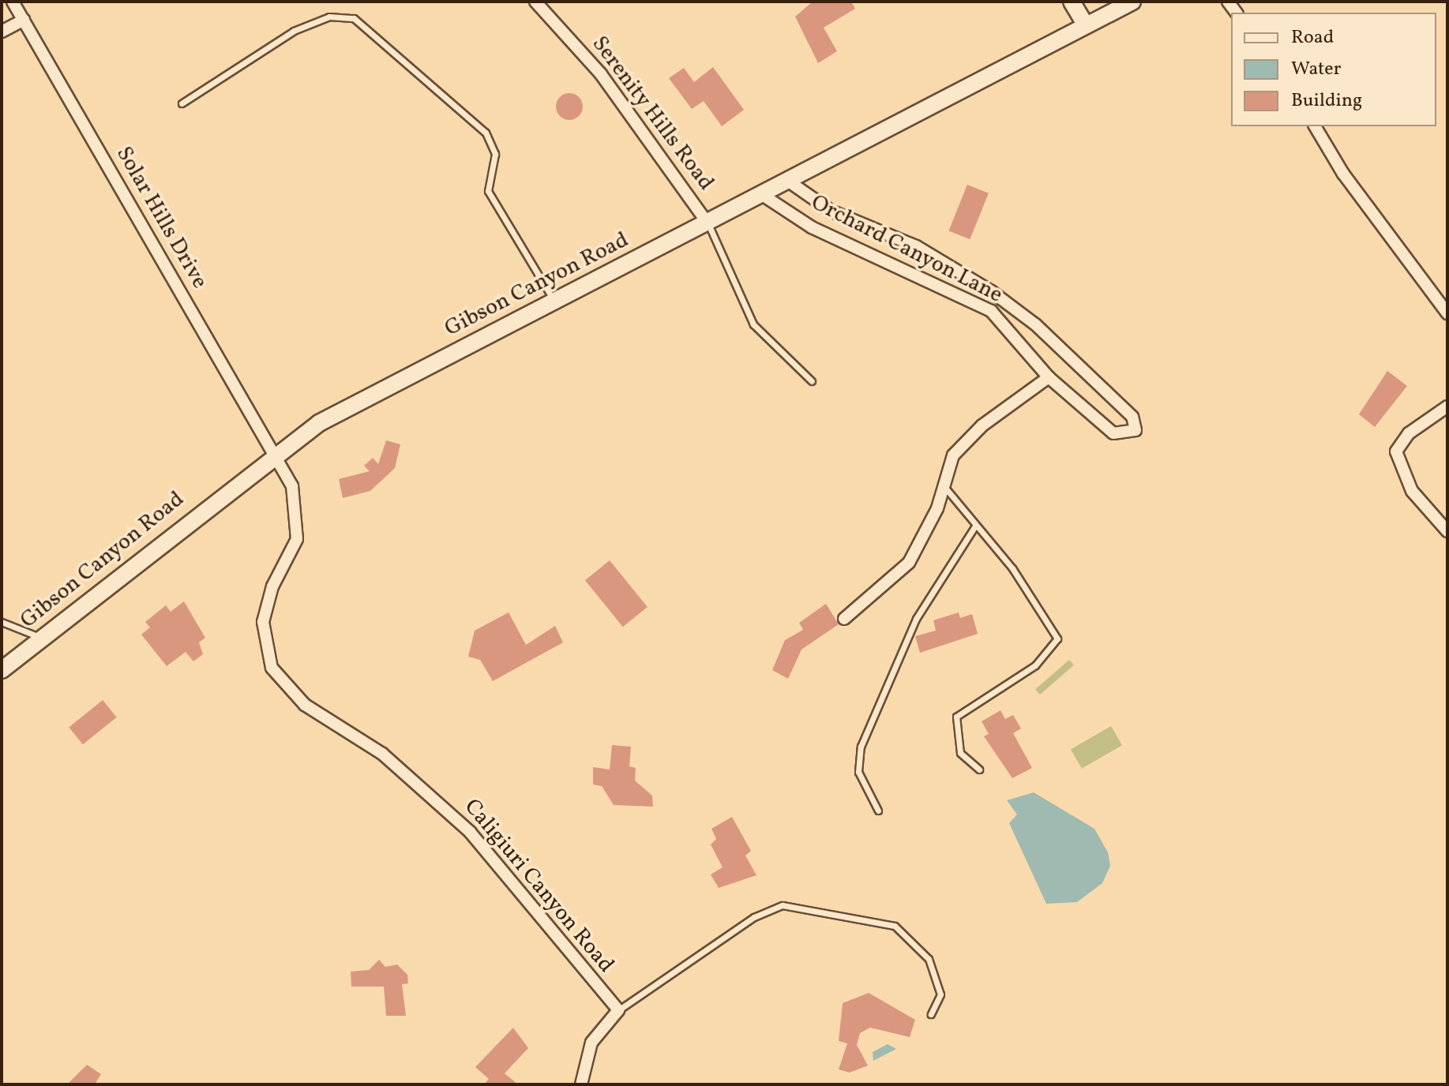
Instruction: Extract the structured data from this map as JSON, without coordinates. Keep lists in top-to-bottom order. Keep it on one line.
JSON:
{"streets":{"main road":["Gibson Canyon Road"],"street":["Serenity Hills Road","Solar Hills Drive","Orchard Canyon Lane","Caligiuri Canyon Road"]},"crossings":[["Serenity Hills Road","Gibson Canyon Road"],["Solar Hills Drive","Gibson Canyon Road"],["Solar Hills Drive","Caligiuri Canyon Road"],["Orchard Canyon Lane","Gibson Canyon Road"],["Gibson Canyon Road","Caligiuri Canyon Road"]],"legend":["Road","Water","Building"]}
